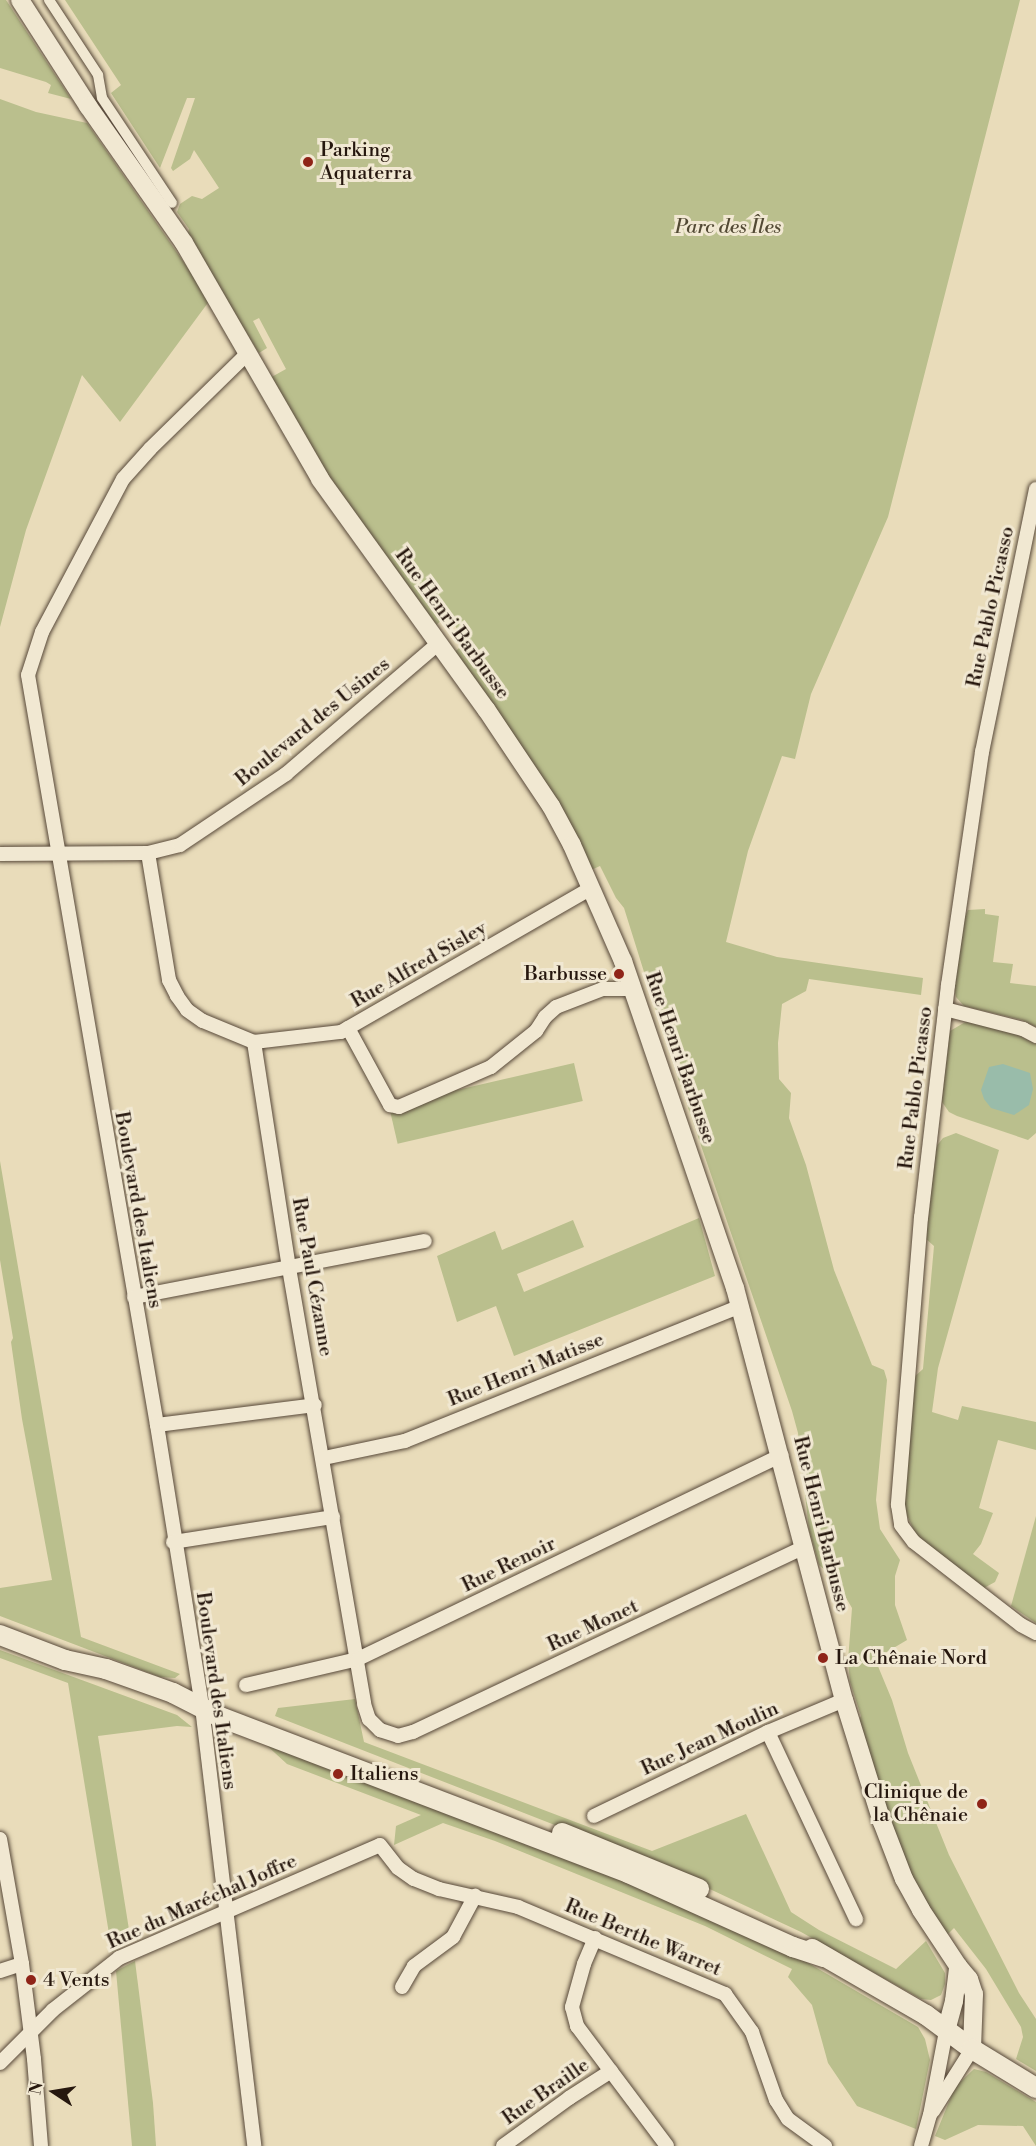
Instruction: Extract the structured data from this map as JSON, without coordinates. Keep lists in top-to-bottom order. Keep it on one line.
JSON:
{"streets":{"street":["Rue Pablo Picasso","Rue Henri Barbusse","Boulevard des Usines","Rue Alfred Sisley","Boulevard des Italiens","Rue Paul Cézanne","Rue Henri Matisse","Rue Renoir","Rue Monet","Rue Jean Moulin","Rue du Maréchal Joffre","Rue Berthe Warret","Rue Braille"]},"crossings":[["Rue Henri Barbusse","Boulevard des Usines"],["Rue Henri Barbusse","Rue Alfred Sisley"],["Rue Henri Barbusse","Boulevard des Italiens"],["Rue Henri Barbusse","Rue Henri Matisse"],["Rue Henri Barbusse","Rue Renoir"],["Rue Henri Barbusse","Rue Monet"],["Rue Henri Barbusse","Rue Jean Moulin"],["Boulevard des Usines","Boulevard des Italiens"],["Rue Alfred Sisley","Rue Paul Cézanne"],["Boulevard des Italiens","Rue du Maréchal Joffre"],["Rue Paul Cézanne","Rue Henri Matisse"],["Rue Paul Cézanne","Rue Renoir"],["Rue Paul Cézanne","Rue Monet"],["Rue du Maréchal Joffre","Rue Berthe Warret"]],"parks":["Parc des Îles"],"places":["Parking Aquaterra","Barbusse","La Chênaie Nord","Italiens","Clinique de la Chênaie","4 Vents"],"north":"left"}
